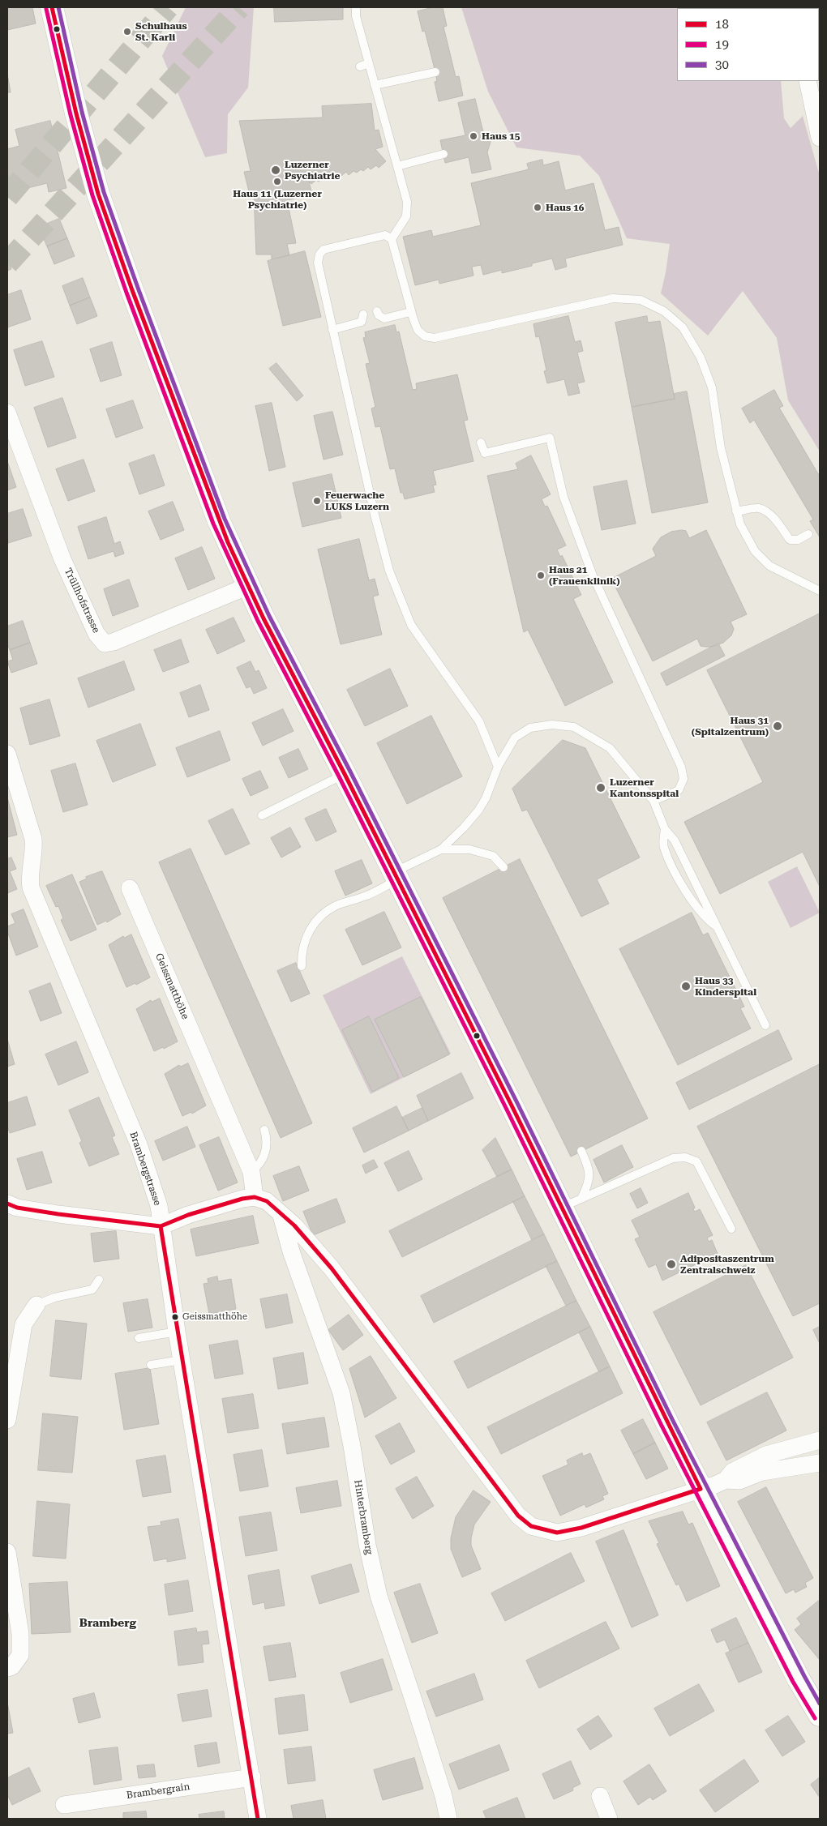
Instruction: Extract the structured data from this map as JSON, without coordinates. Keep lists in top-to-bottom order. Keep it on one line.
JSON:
{"streets":{"street":["Trüllhofstrasse","Geissmatthöhe","Brambergstrasse","Hinterbramberg","Brambergrain"]},"crossings":[["Brambergstrasse","Brambergrain"]],"districts":["Bramberg"],"places":["Schulhaus St. Karli","Haus 15","Luzerner Psychiatrie","Haus 11 (Luzerner Psychiatrie)","Haus 16","Feuerwache LUKS Luzern","Haus 21 (Frauenklinik)","Haus 31 (Spitalzentrum)","Luzerner Kantonsspital","Haus 33 Kinderspital","Adipositaszentrum Zentralschweiz","Geissmatthöhe"],"lines":["transit line 18","transit line 30","transit line 19"],"legend":["18","19","30"]}
